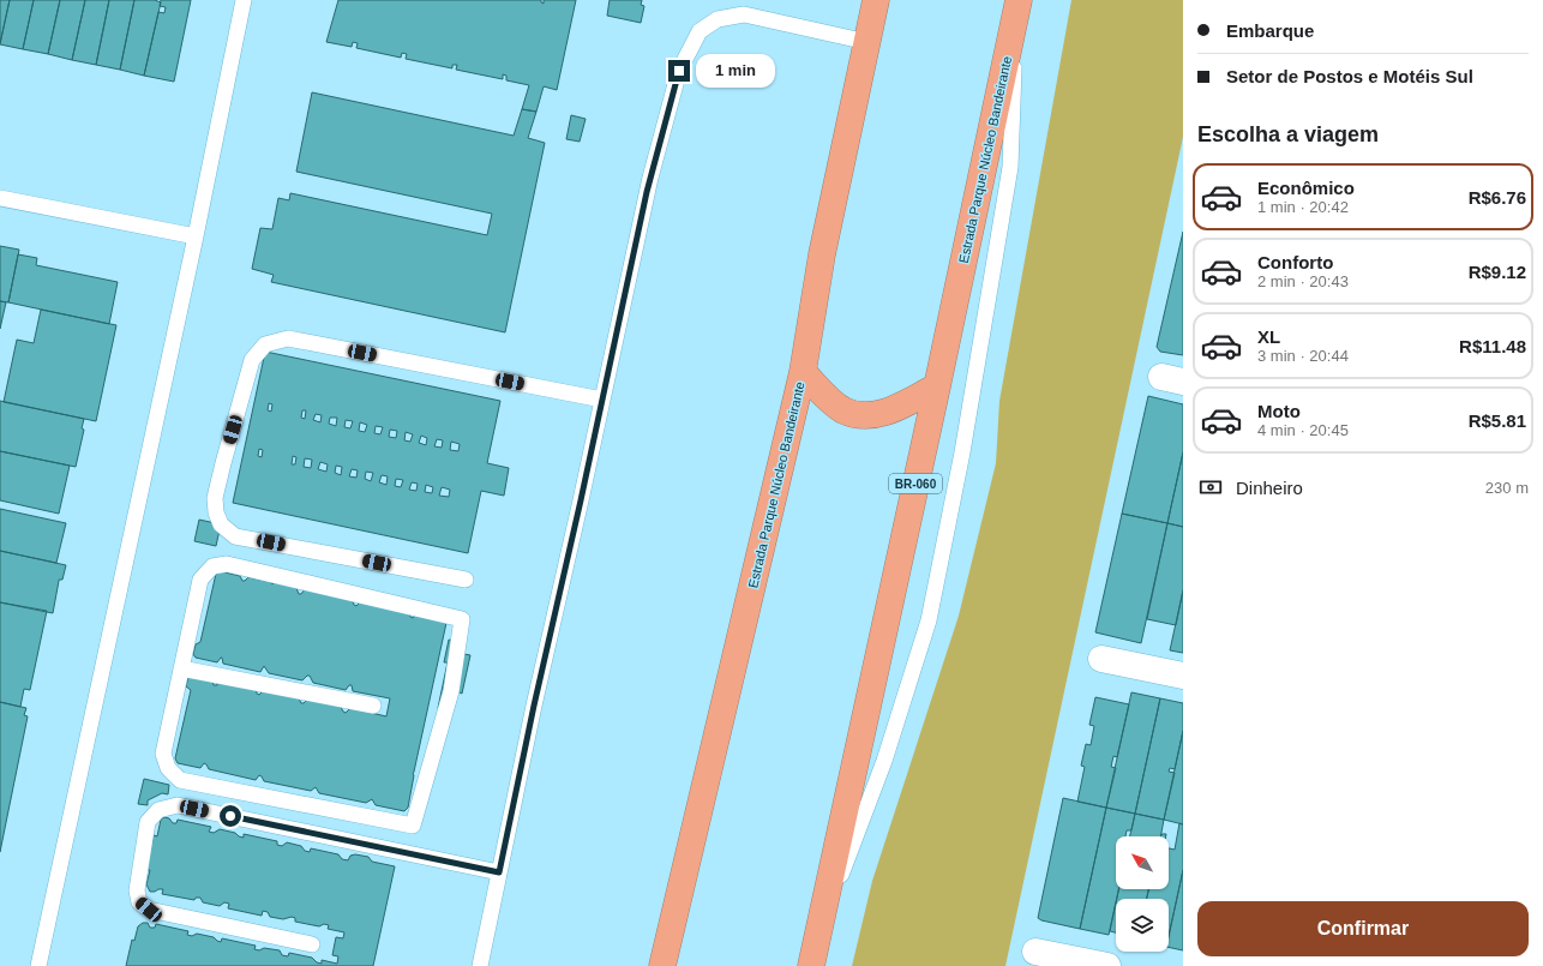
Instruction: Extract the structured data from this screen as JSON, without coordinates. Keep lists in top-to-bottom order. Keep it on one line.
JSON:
{"streets":{"highway":["Estrada Parque Núcleo Bandeirante","BR-060"]},"north":"top left","page":{"banner":["Embarque","Setor de Postos e Motéis Sul"],"bubble":"1 min","heading":"Escolha a viagem","list":[{"name":"Econômico","note":"1 min · 20:42","value":"R$6.76"},{"name":"Conforto","note":"2 min · 20:43","value":"R$9.12"},{"name":"XL","note":"3 min · 20:44","value":"R$11.48"},{"name":"Moto","note":"4 min · 20:45","value":"R$5.81"}],"pay":["Dinheiro","230 m"],"buttons":"Confirmar"}}
